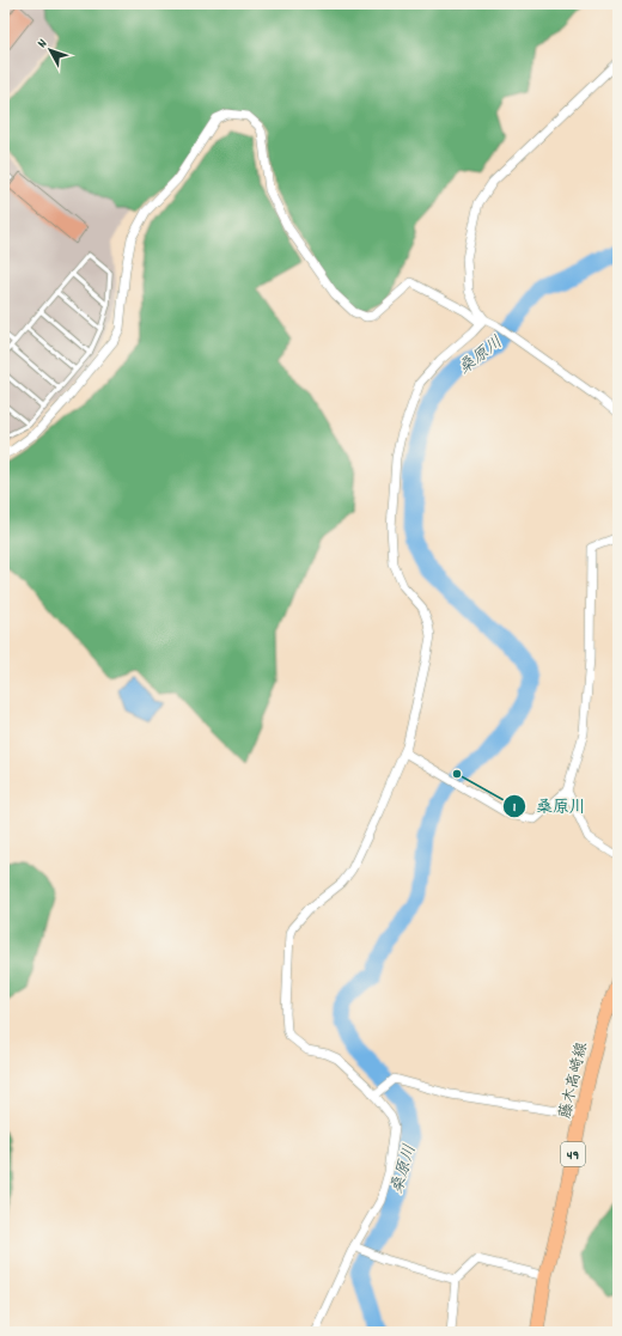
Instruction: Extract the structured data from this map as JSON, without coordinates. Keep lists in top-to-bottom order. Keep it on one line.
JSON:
{"streets":{"main road":["藤木高崎線","49"]},"water":["桑原川"],"places":["桑原川"],"north":"top left"}
